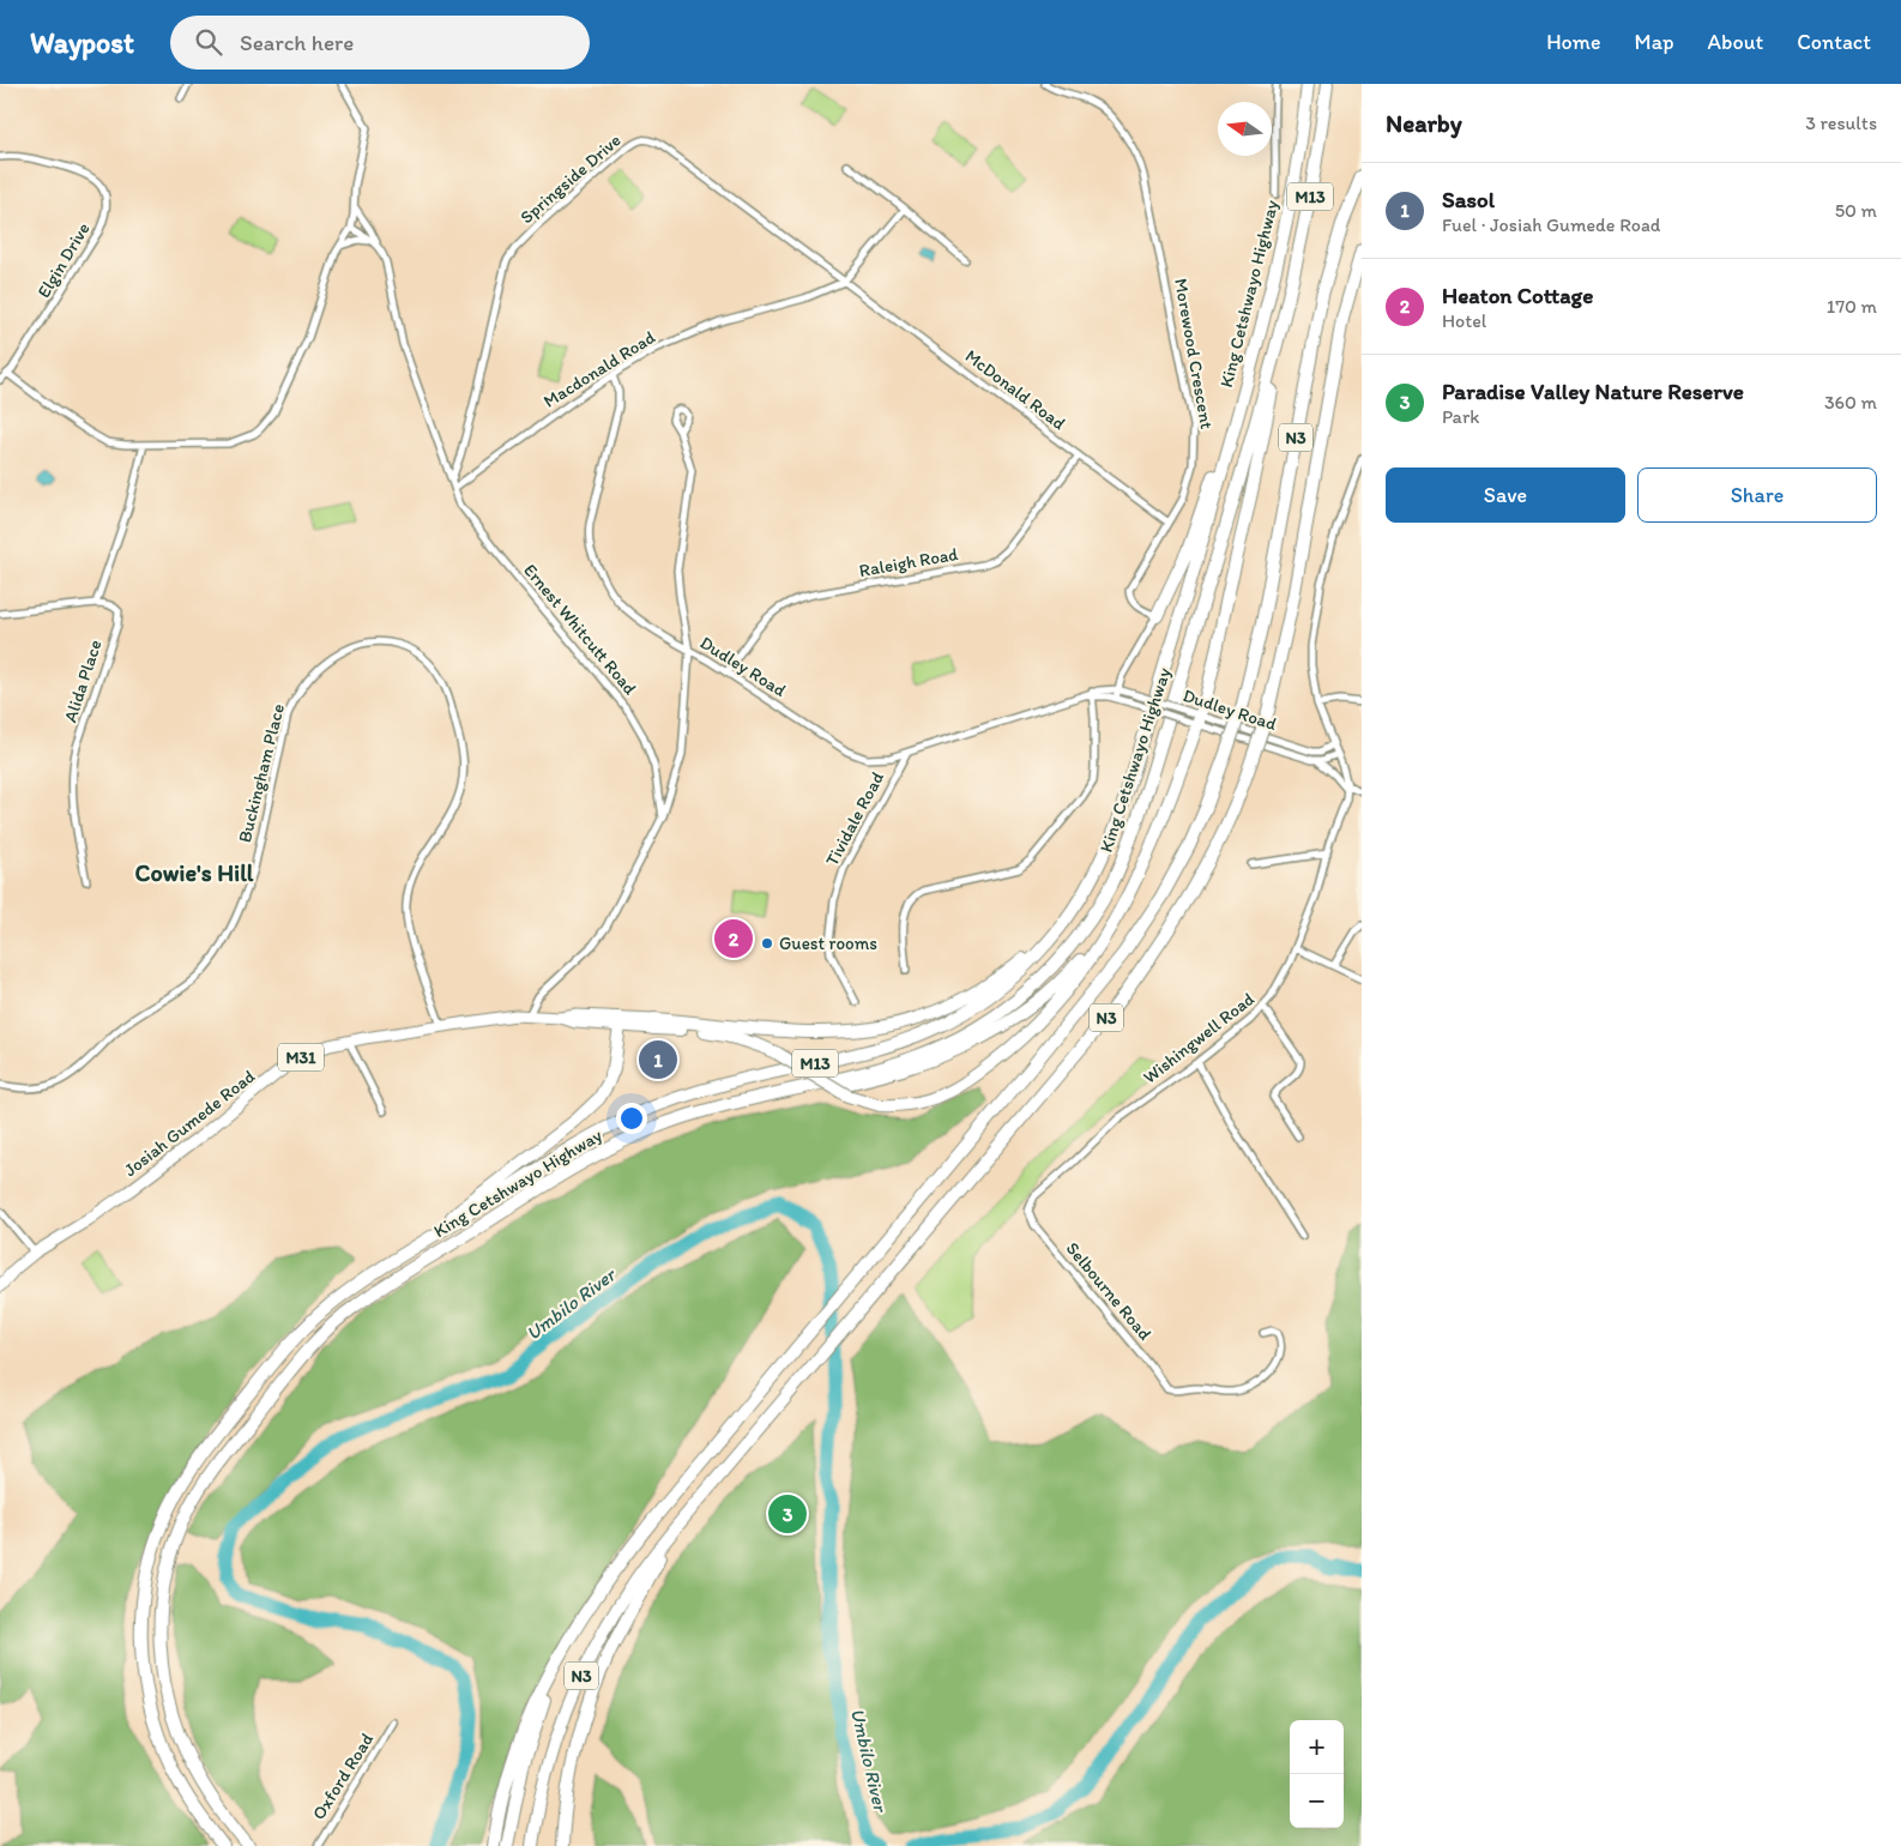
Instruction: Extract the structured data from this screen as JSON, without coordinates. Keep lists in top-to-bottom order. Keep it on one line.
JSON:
{"streets":{"highway":["M13","King Cetshwayo Highway","N3"],"main road":["M31","Josiah Gumede Road"],"street":["Springside Drive","Elgin Drive","Morewood Crescent","Macdonald Road","McDonald Road","Raleigh Road","Ernest Whitcutt Road","Dudley Road","Alida Place","Buckingham Place","Tividale Road","Wishingwell Road","Selbourne Road","Oxford Road"]},"crossings":[["Springside Drive","Macdonald Road"],["Springside Drive","McDonald Road"],["Springside Drive","Ernest Whitcutt Road"],["Morewood Crescent","McDonald Road"],["Macdonald Road","McDonald Road"],["Macdonald Road","Ernest Whitcutt Road"],["Macdonald Road","Dudley Road"],["McDonald Road","Raleigh Road"],["Raleigh Road","Dudley Road"],["Dudley Road","Tividale Road"],["Dudley Road","Wishingwell Road"],["Buckingham Place","Josiah Gumede Road"],["Wishingwell Road","Selbourne Road"]],"districts":["Cowie's Hill"],"water":["Umbilo River"],"places":["Guest rooms"],"north":"left","page":{"header":"Waypost","search":"Search here","nav":["Home","Map","About","Contact"],"heading":["Nearby","3 results"],"list":[{"mark":"1","name":"Sasol","note":"Fuel · Josiah Gumede Road","value":"50 m"},{"mark":"2","name":"Heaton Cottage","note":"Hotel","value":"170 m"},{"mark":"3","name":"Paradise Valley Nature Reserve","note":"Park","value":"360 m"}],"buttons":["Save","Share"],"pins":["2","1","3"],"map_buttons":["+","−"]}}
